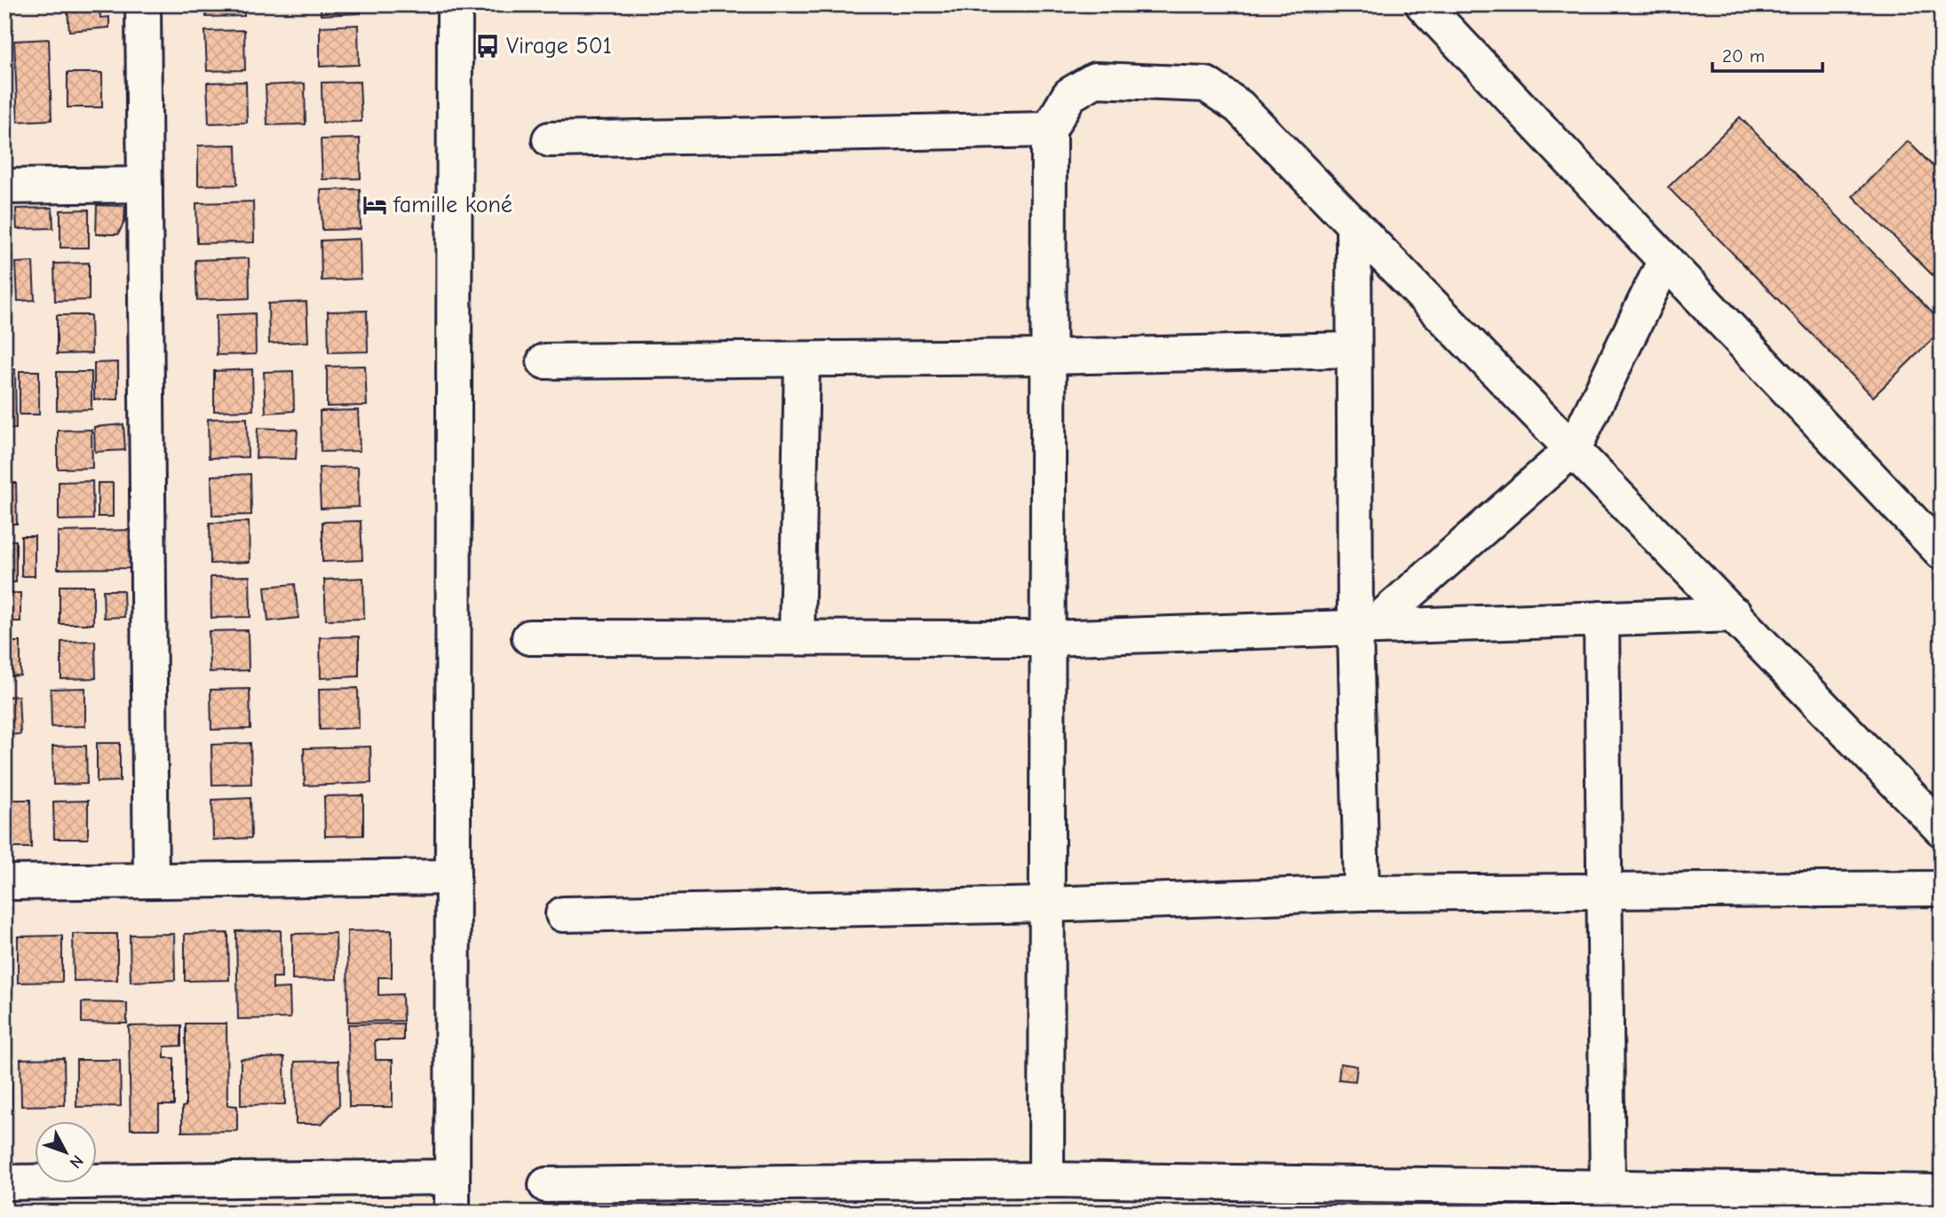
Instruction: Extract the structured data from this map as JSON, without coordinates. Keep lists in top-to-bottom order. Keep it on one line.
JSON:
{"places":{"bus stop":["Virage 501"],"hotel":["famille koné"]},"scale_bar":"20 m","north":"bottom right"}
